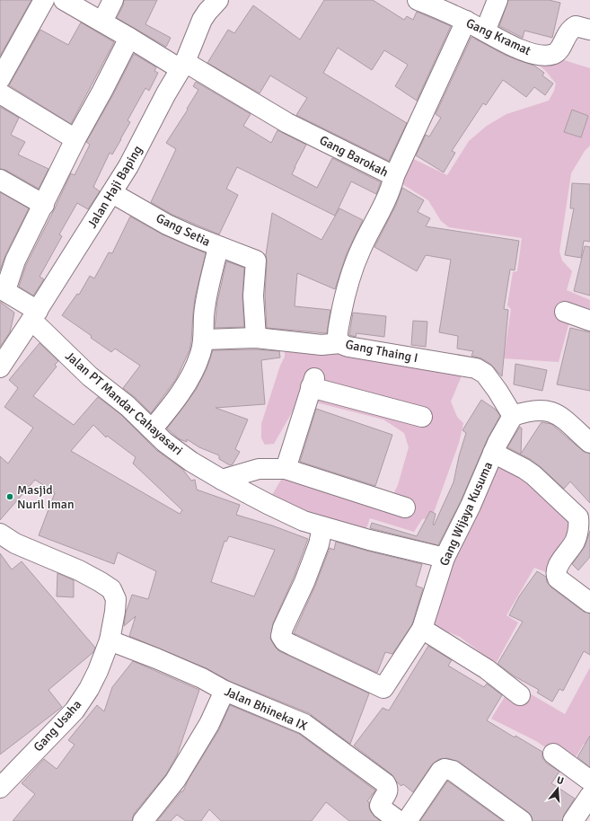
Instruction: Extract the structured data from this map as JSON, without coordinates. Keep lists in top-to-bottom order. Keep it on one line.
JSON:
{"streets":{"street":["Gang Kramat","Gang Barokah","Jalan Haji Baping","Gang Setia","Gang Thaing I","Jalan PT Mandar Cahayasari","Gang Wijaya Kusuma","Jalan Bhineka IX","Gang Usaha"]},"crossings":[["Gang Kramat","Gang Barokah"],["Gang Barokah","Jalan Haji Baping"],["Gang Barokah","Gang Thaing I"],["Jalan Haji Baping","Gang Setia"],["Jalan Haji Baping","Jalan PT Mandar Cahayasari"],["Gang Thaing I","Gang Wijaya Kusuma"],["Jalan PT Mandar Cahayasari","Gang Wijaya Kusuma"],["Jalan Bhineka IX","Gang Usaha"]],"places":["Masjid Nuril Iman"],"north":"top"}
